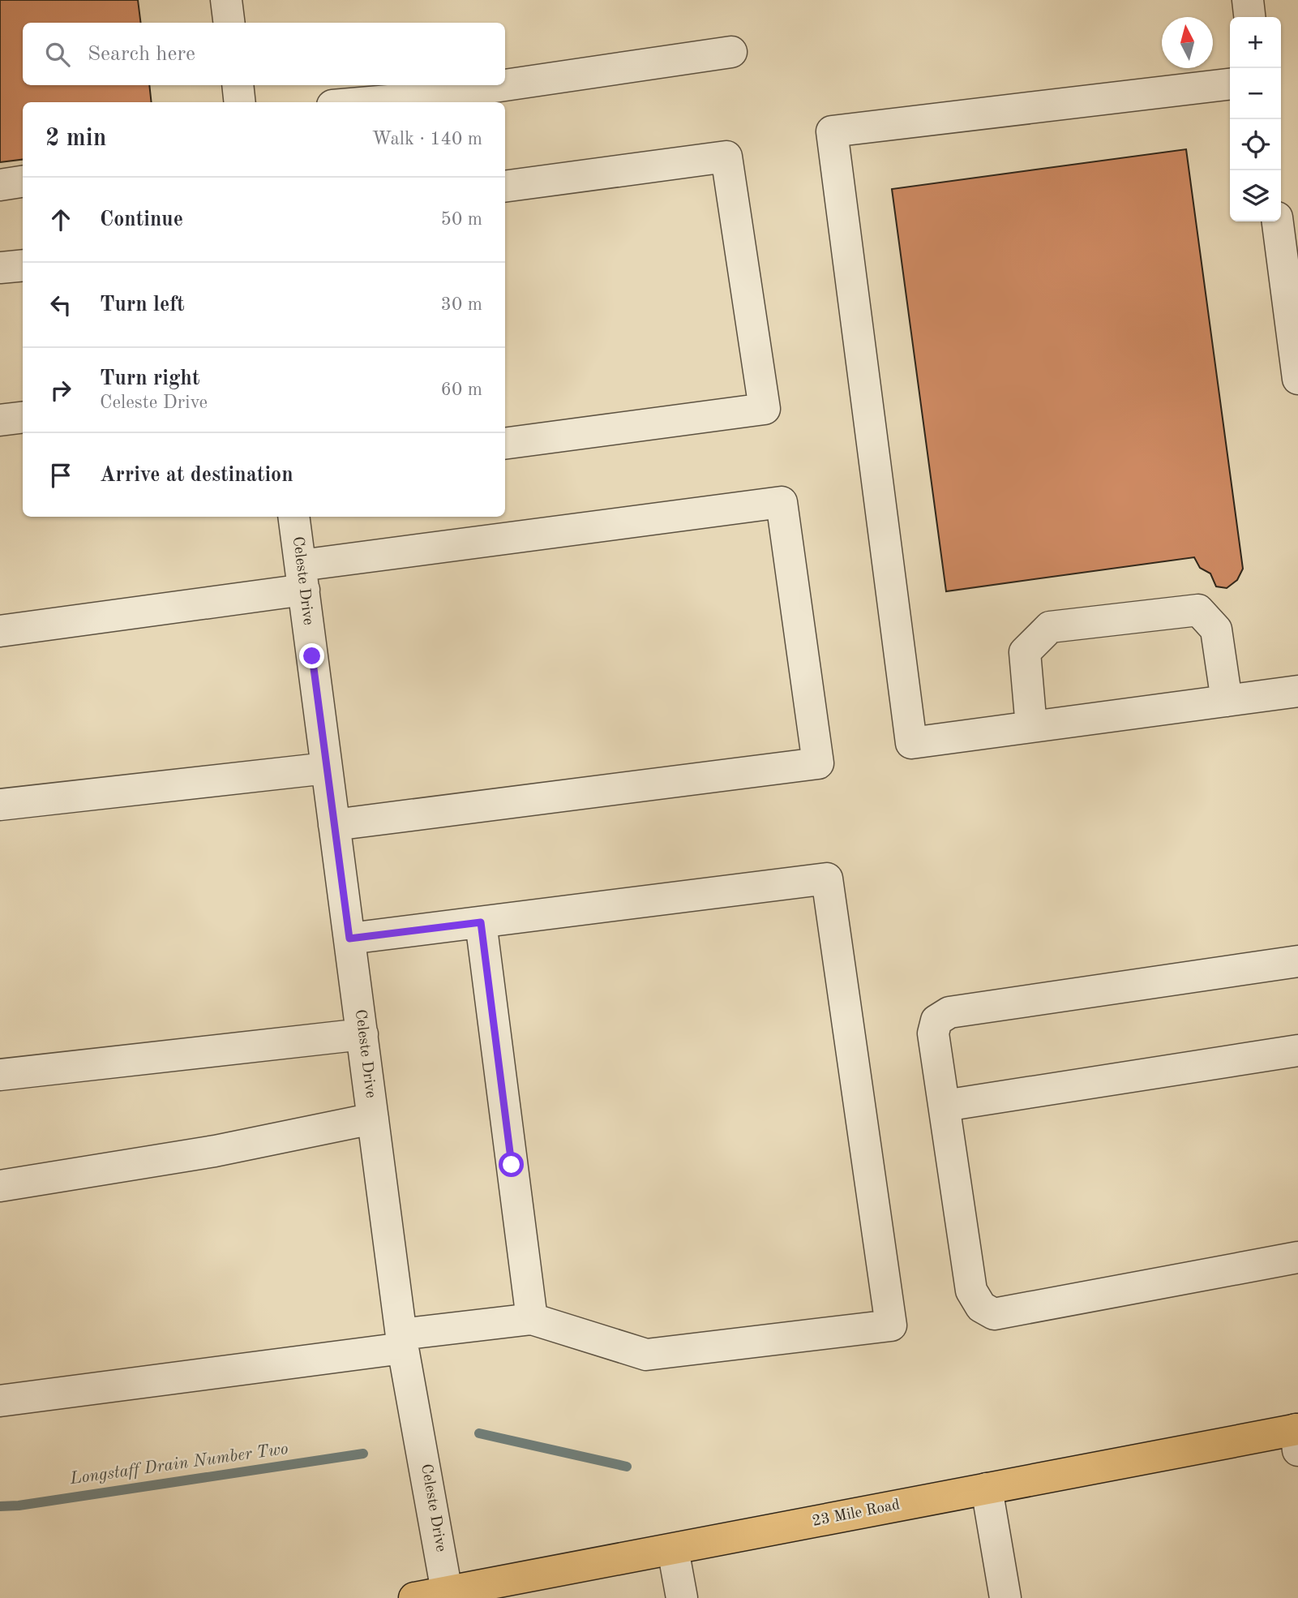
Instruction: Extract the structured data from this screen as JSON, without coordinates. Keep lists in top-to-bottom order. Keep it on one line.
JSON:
{"streets":{"main road":["23 Mile Road"],"street":["Celeste Drive"]},"crossings":[["Celeste Drive","23 Mile Road"]],"water":["Longstaff Drain Number Two"],"north":"top","page":{"map_buttons":["+","−"],"search":"Search here","heading":["2 min","Walk · 140 m"],"list":[["Continue","50 m"],["Turn left","30 m"],["Turn right","Celeste Drive","60 m"],"Arrive at destination"]}}
